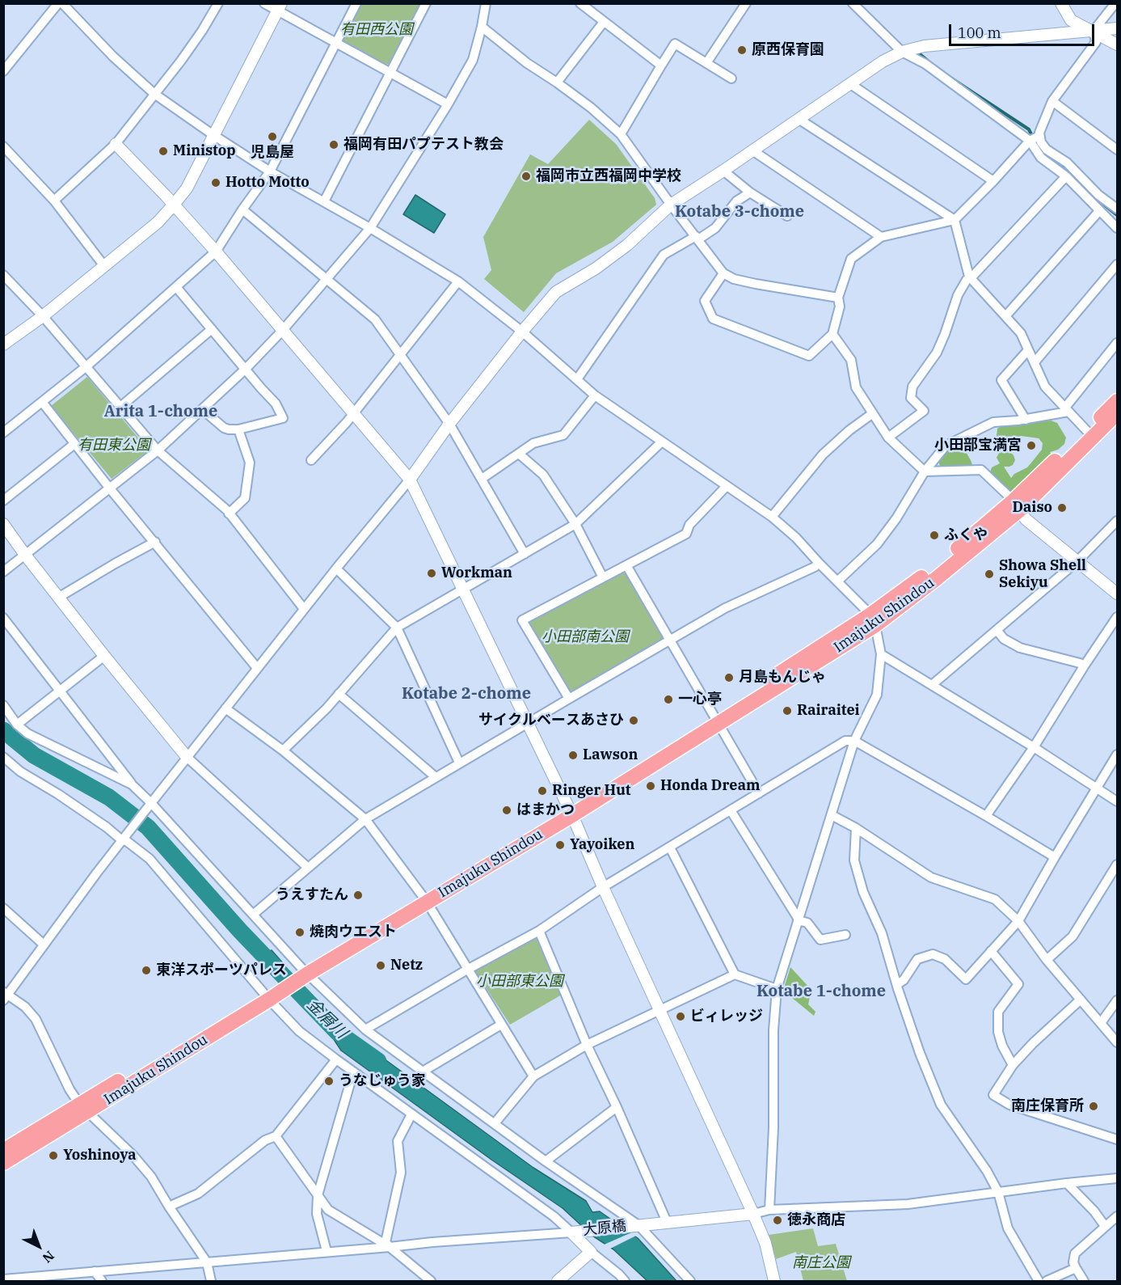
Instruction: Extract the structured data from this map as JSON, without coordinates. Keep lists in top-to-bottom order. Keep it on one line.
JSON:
{"streets":{"highway":["Imajuku Shindou"],"street":["大原橋"]},"districts":["Kotabe 3-chome","Arita 1-chome","Kotabe 2-chome","Kotabe 1-chome"],"water":["金屑川"],"parks":["有田西公園","有田東公園","小田部南公園","小田部東公園","南庄公園"],"places":["原西保育園","児島屋","福岡有田パプテスト教会","Ministop","福岡市立西福岡中学校","Hotto Motto","小田部宝満宮","Daiso","ふくや","Workman","Showa Shell Sekiyu","月島もんじゃ","一心亭","Rairaitei","サイクルベースあさひ","Lawson","Honda Dream","Ringer Hut","はまかつ","Yayoiken","うえすたん","焼肉ウエスト","Netz","東洋スポーツパレス","ビィレッジ","うなじゅう家","南庄保育所","Yoshinoya","徳永商店"],"scale_bar":"100 m","north":"bottom right"}
